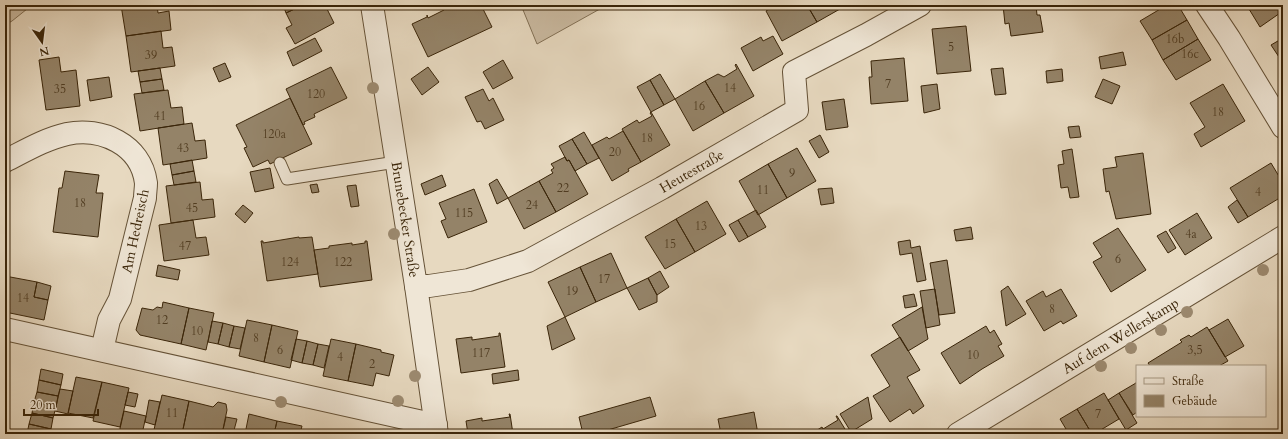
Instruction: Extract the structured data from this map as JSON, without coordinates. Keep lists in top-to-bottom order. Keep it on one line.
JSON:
{"streets":{"street":["Heutestraße","Brunebecker Straße","Am Hedreisch","Auf dem Wellerskamp"]},"crossings":[["Heutestraße","Brunebecker Straße"]],"house_numbers":["16b","5","16c","39","7","14","35","120","16","18","41","120a","18","43","20","9","22","11","4","18","24","45","115","13","4a","15","47","6","124","122","17","19","14","8","12","10","8","6","3,5","117","10","4","2","11","7"],"legend":["Straße","Gebäude"],"scale_bar":"20 m","north":"bottom"}
